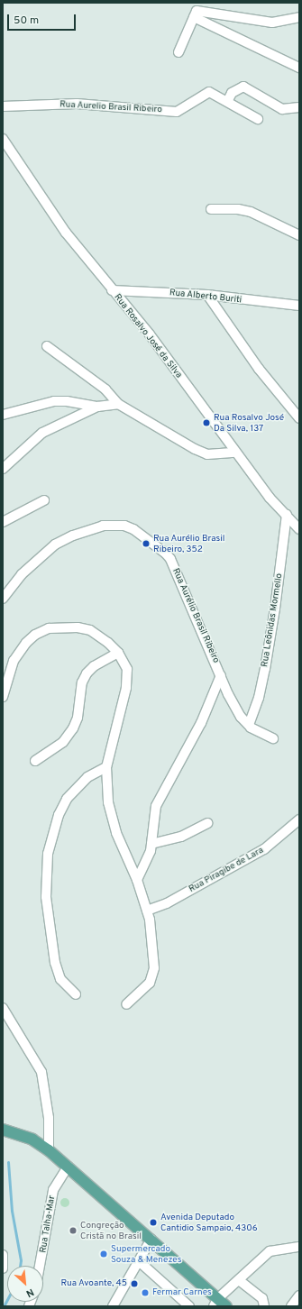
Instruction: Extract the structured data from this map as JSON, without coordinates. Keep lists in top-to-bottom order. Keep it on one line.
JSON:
{"streets":{"street":["Rua Aurelio Brasil Ribeiro","Rua Alberto Buriti","Rua Rosalvo José da Silva","Rua Aurélio Brasil Ribeiro","Rua Leônidas Mormello","Rua Piragibe de Lara","Rua Talha-Mar"]},"crossings":[["Rua Alberto Buriti","Rua Rosalvo José da Silva"],["Rua Rosalvo José da Silva","Rua Leônidas Mormello"],["Rua Aurélio Brasil Ribeiro","Rua Leônidas Mormello"]],"places":["Rua Rosalvo José Da Silva, 137","Rua Aurélio Brasil Ribeiro, 352","Avenida Deputado Cantidio Sampaio, 4306","Congreção Cristã no Brasil","Supermercado Souza & Menezes","Rua Avoante, 45","Fermar Carnes"],"scale_bar":"50 m","north":"bottom right"}
